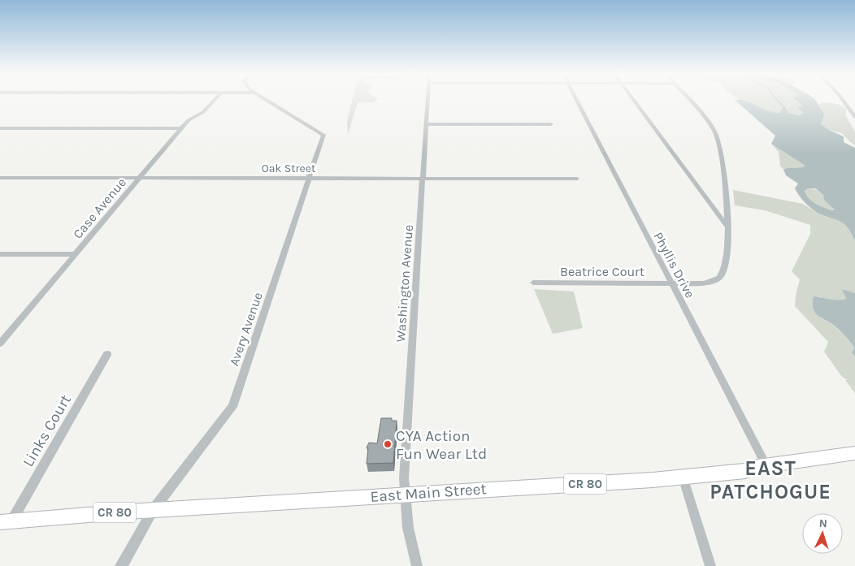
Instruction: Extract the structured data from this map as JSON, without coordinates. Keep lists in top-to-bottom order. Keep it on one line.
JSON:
{"streets":{"main road":["CR 80","East Main Street"],"street":["Oak Street","Case Avenue","Phyllis Drive","Beatrice Court","Washington Avenue","Avery Avenue","Links Court"]},"crossings":[["Oak Street","Case Avenue"],["Oak Street","Washington Avenue"],["Oak Street","Avery Avenue"],["Phyllis Drive","Beatrice Court"],["Phyllis Drive","East Main Street"],["Washington Avenue","East Main Street"],["Avery Avenue","East Main Street"],["Links Court","East Main Street"]],"districts":["EAST PATCHOGUE"],"places":["CYA Action Fun Wear Ltd"],"north":"top"}
